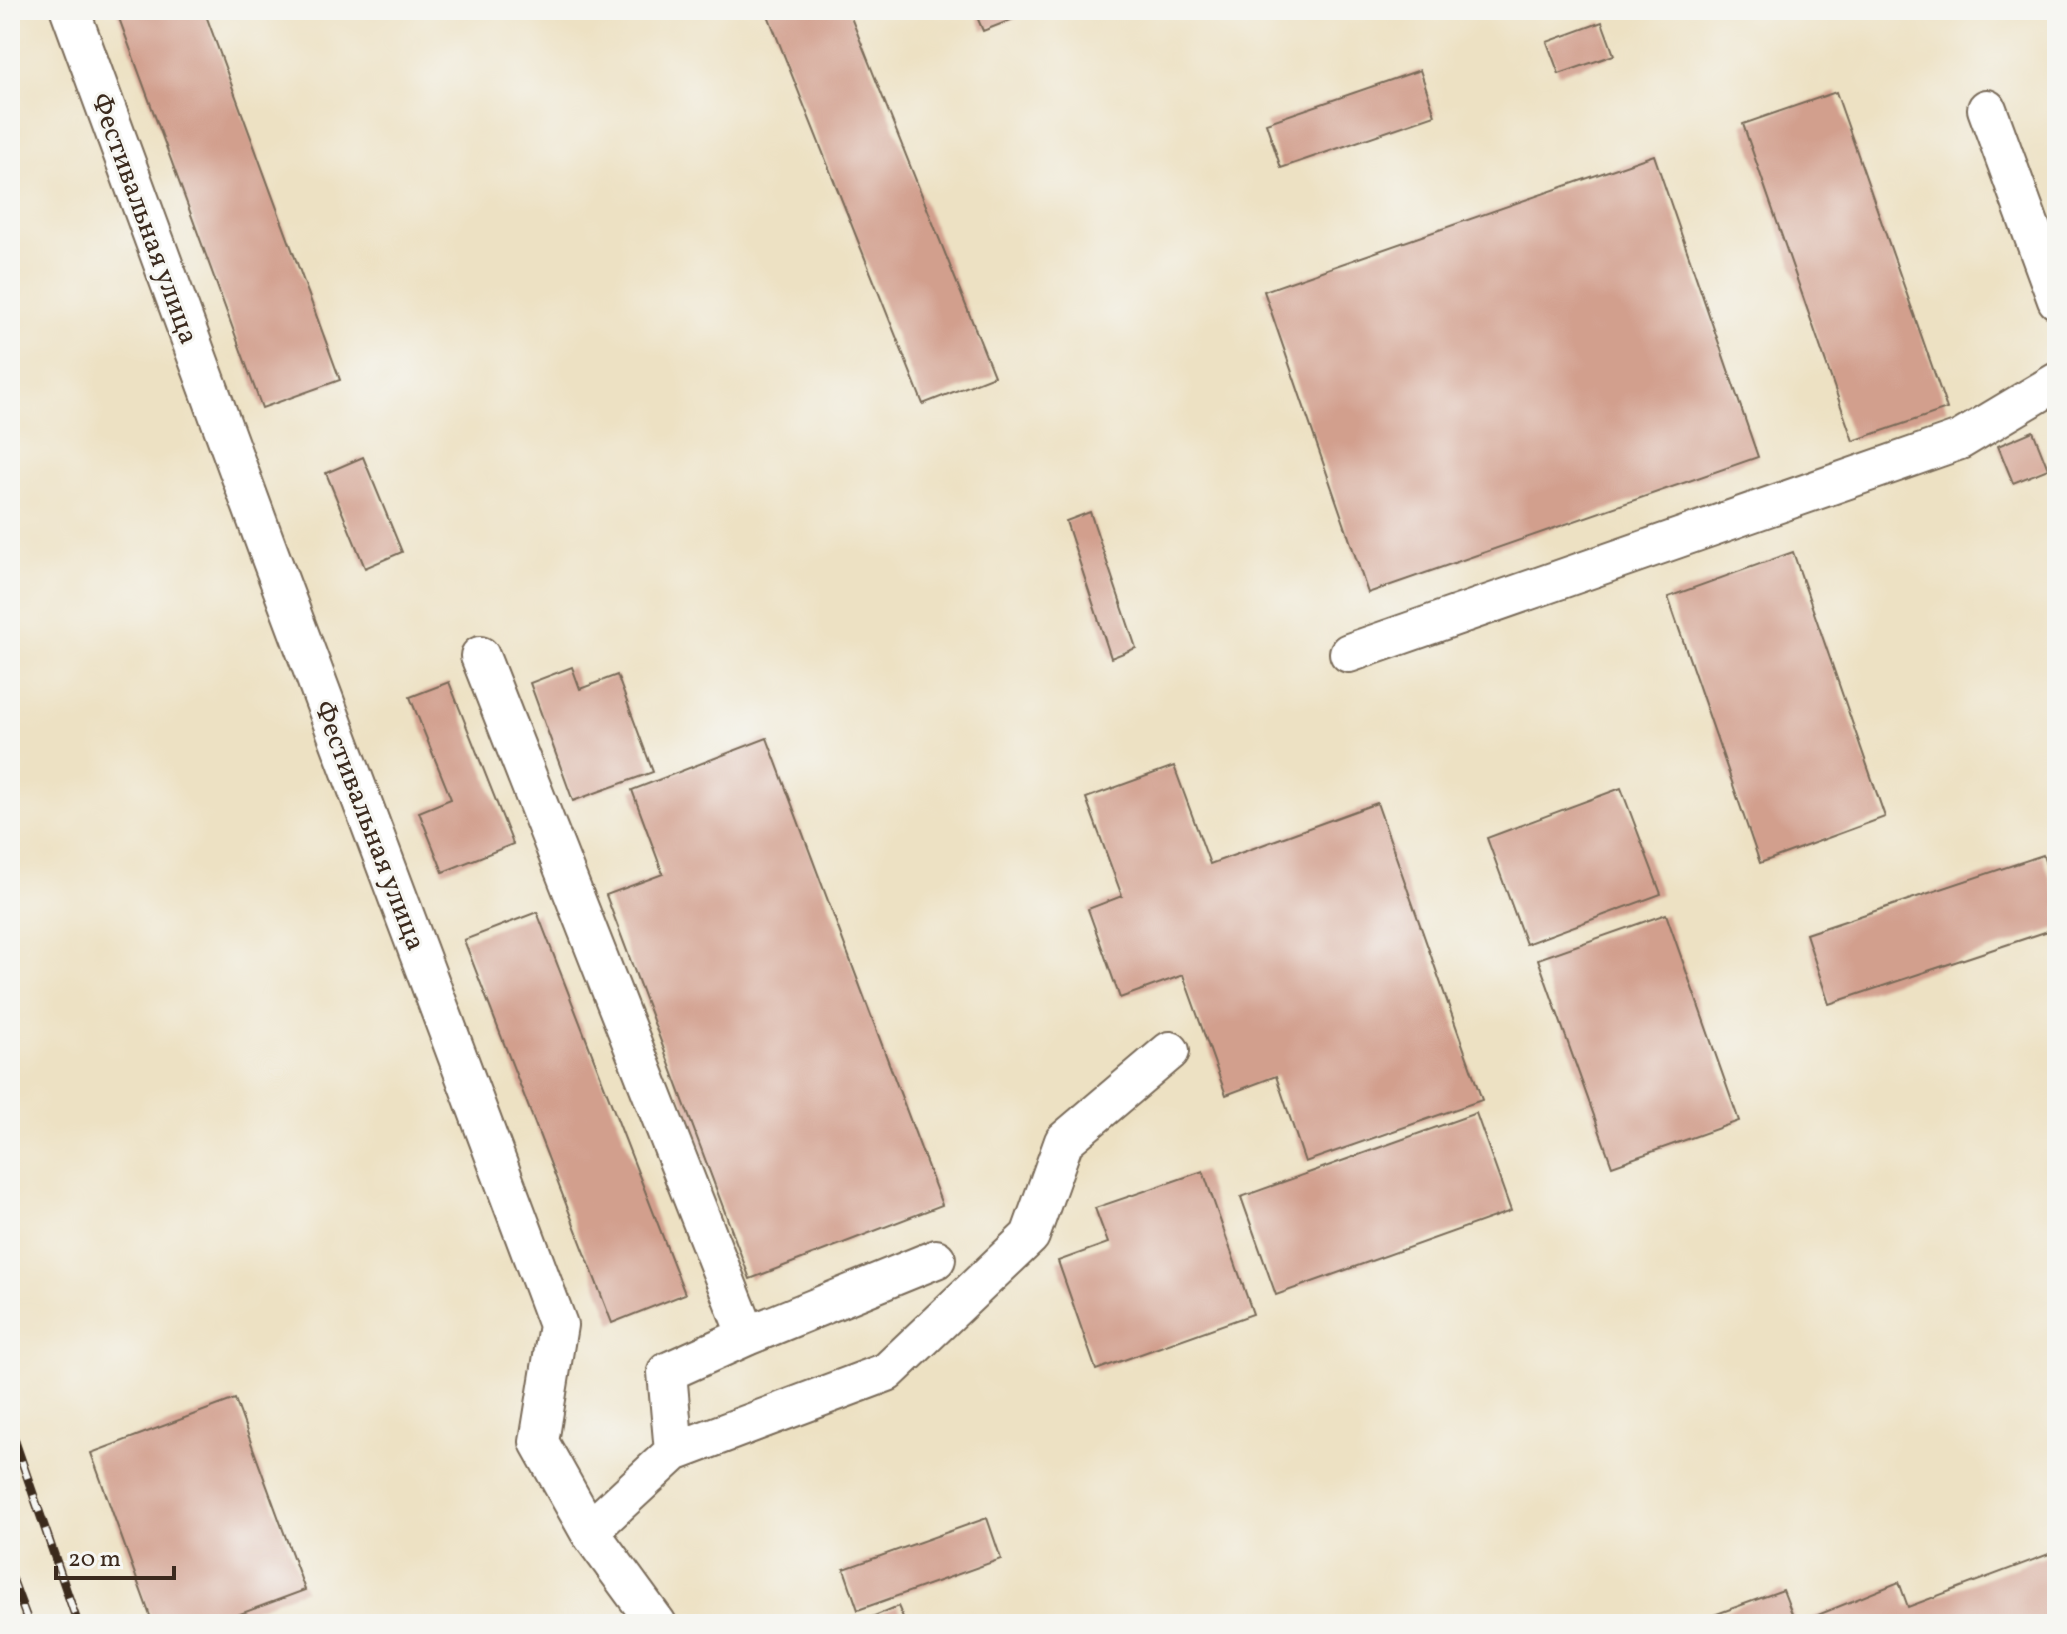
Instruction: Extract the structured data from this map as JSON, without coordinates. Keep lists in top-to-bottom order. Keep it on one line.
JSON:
{"streets":{"lane":["Фестивальная улица"]},"scale_bar":"20 m"}
